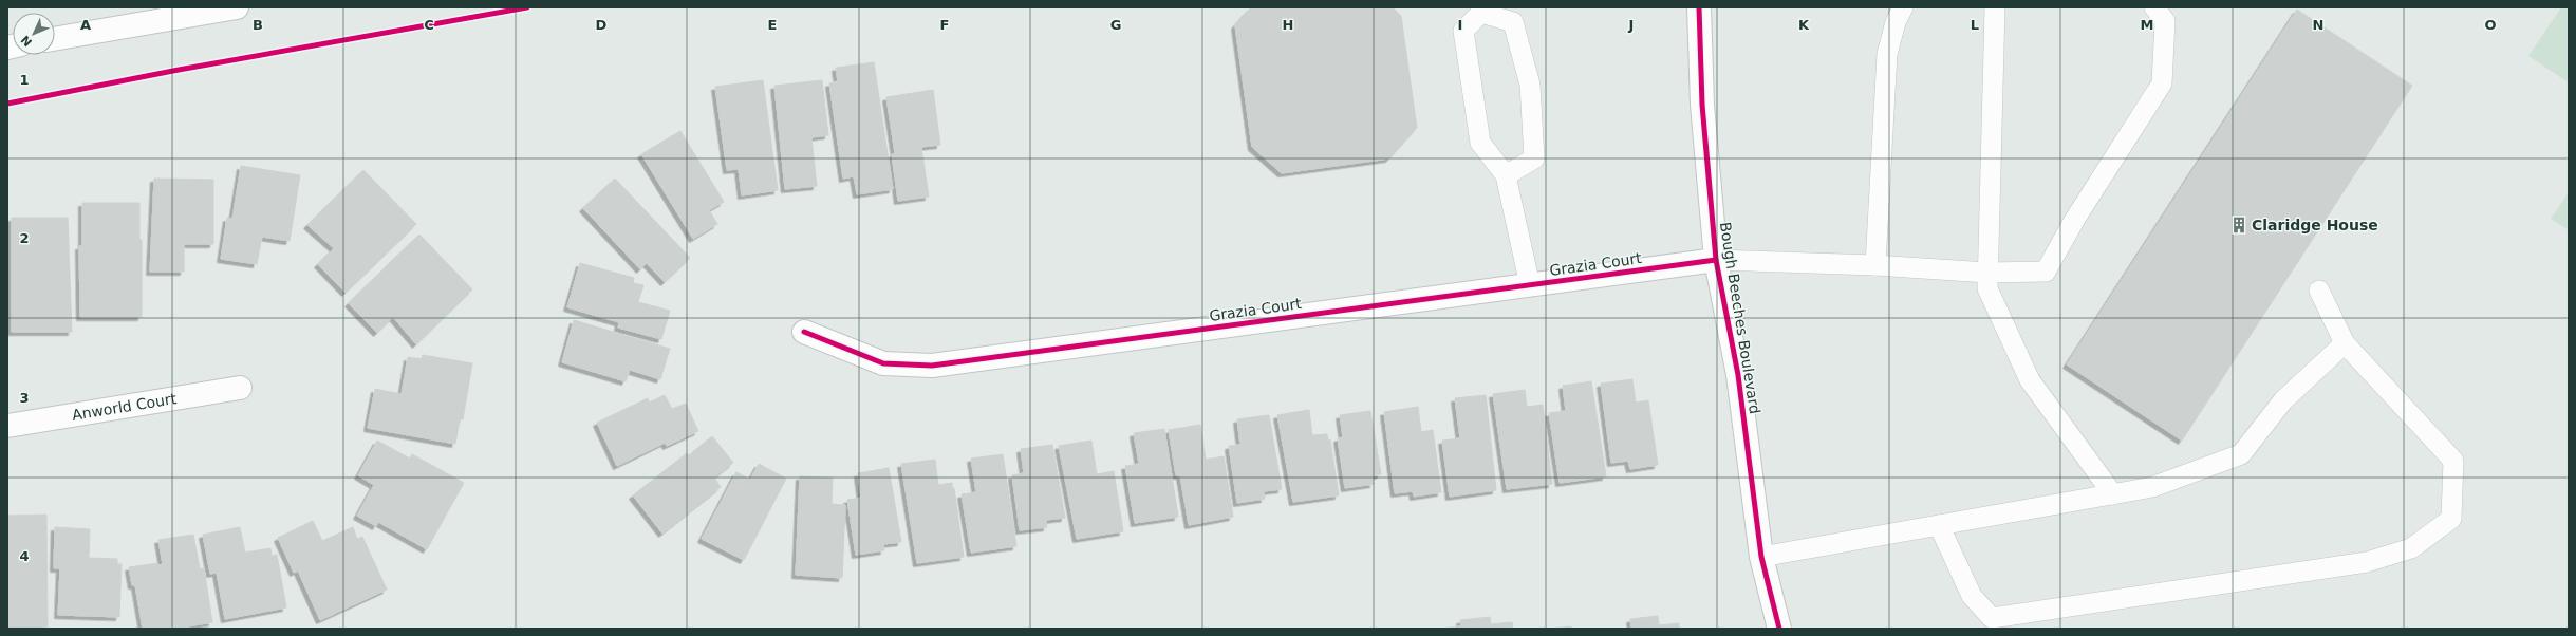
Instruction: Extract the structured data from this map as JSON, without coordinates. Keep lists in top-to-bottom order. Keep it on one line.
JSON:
{"streets":{"street":["Grazia Court","Bough Beeches Boulevard","Anworld Court"]},"crossings":[["Grazia Court","Bough Beeches Boulevard"]],"places":{"building":["Claridge House"]},"north":"bottom left","grid":{"columns":["A","B","C","D","E","F","G","H","I","J","K","L","M","N","O"],"rows":["1","2","3","4"]}}
